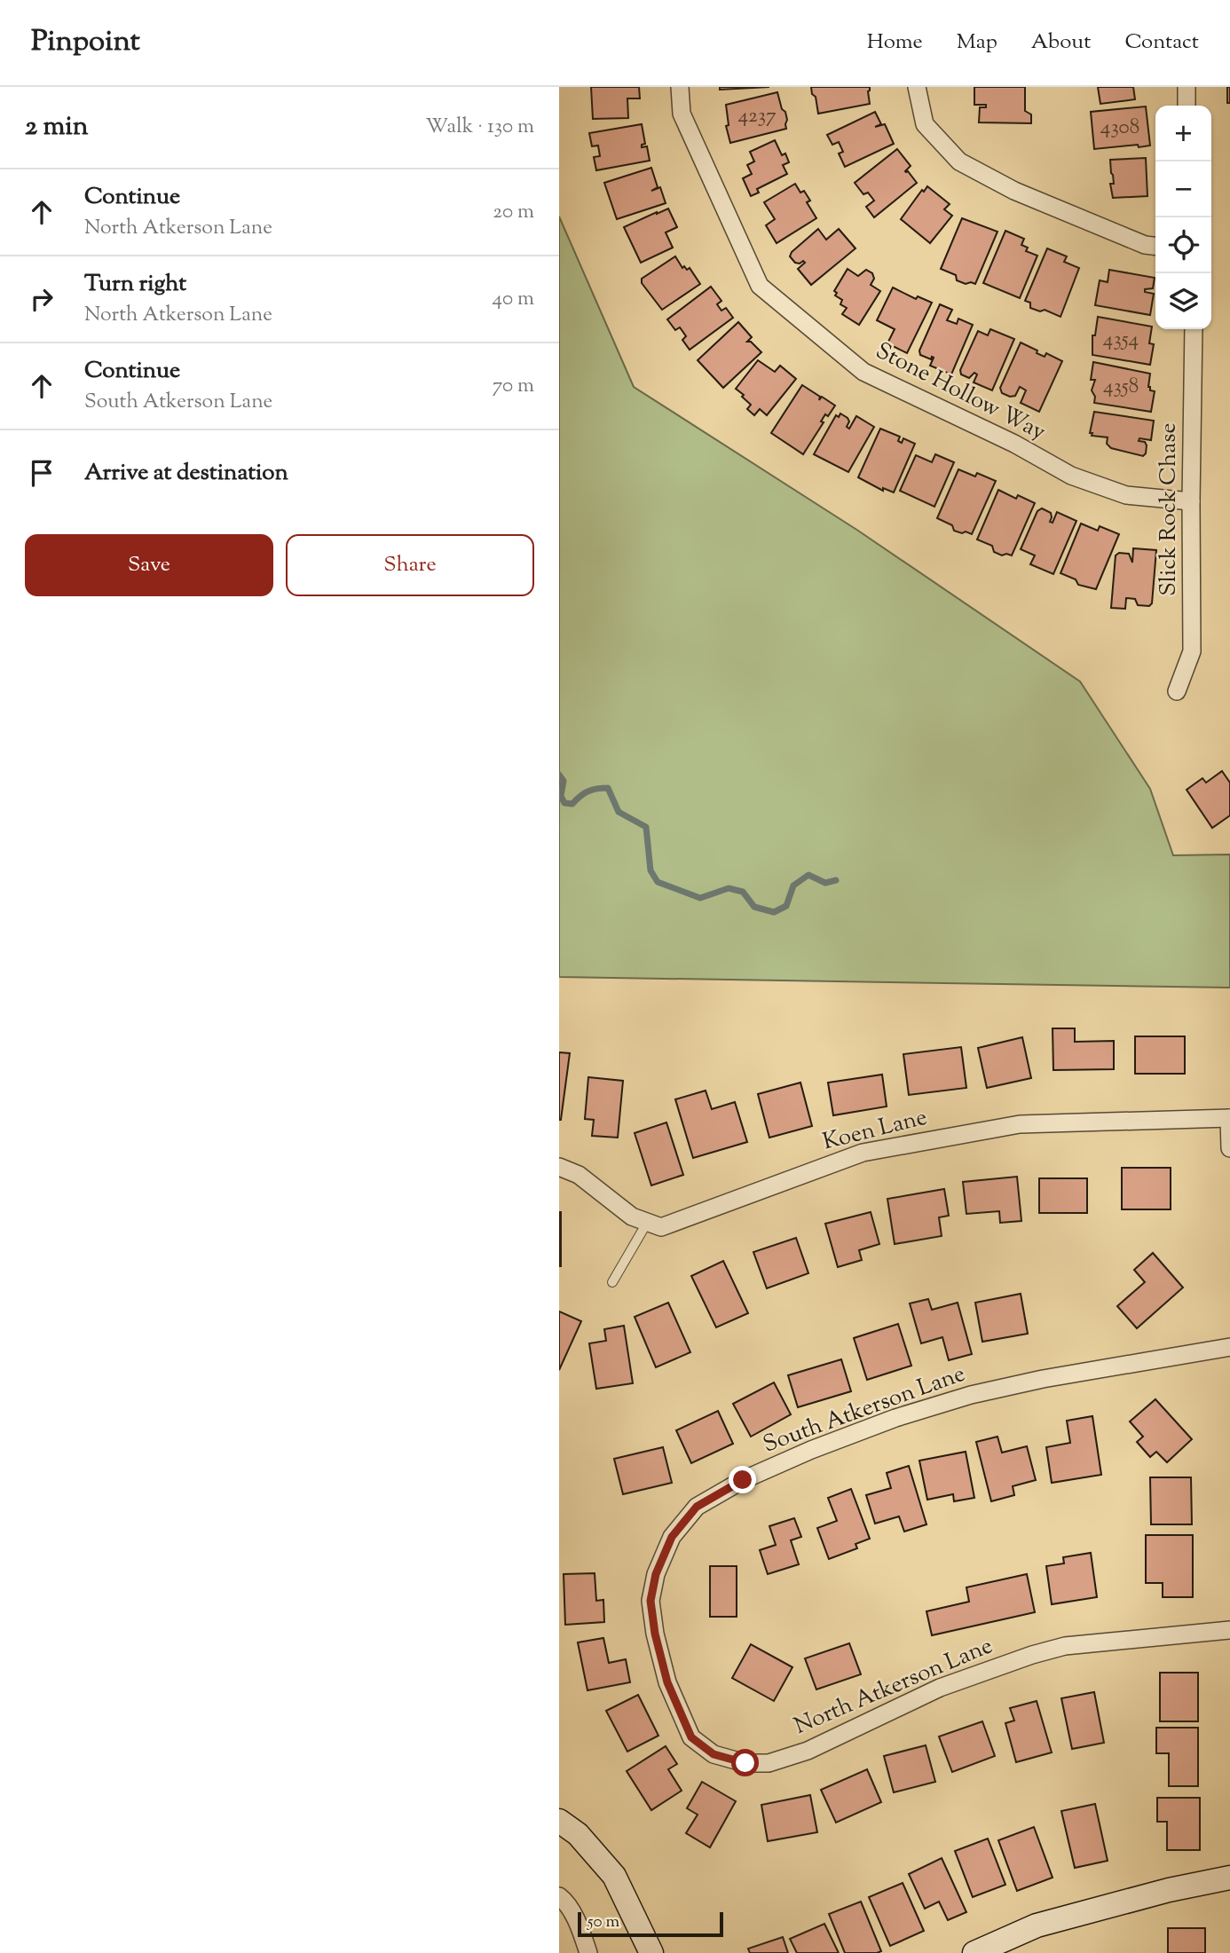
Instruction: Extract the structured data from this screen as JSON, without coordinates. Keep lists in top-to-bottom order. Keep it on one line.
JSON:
{"streets":{"street":["Stone Hollow Way","Slick Rock Chase","Koen Lane","South Atkerson Lane","North Atkerson Lane"]},"crossings":[["Stone Hollow Way","Slick Rock Chase"],["South Atkerson Lane","North Atkerson Lane"]],"house_numbers":["4237","4308","4354","4358"],"scale_bar":"50 m","page":{"header":"Pinpoint","nav":["Home","Map","About","Contact"],"heading":["2 min","Walk · 130 m"],"map_buttons":["+","−"],"list":[["Continue","North Atkerson Lane","20 m"],["Turn right","North Atkerson Lane","40 m"],["Continue","South Atkerson Lane","70 m"],"Arrive at destination"],"buttons":["Save","Share"],"scale":"50 m"}}
